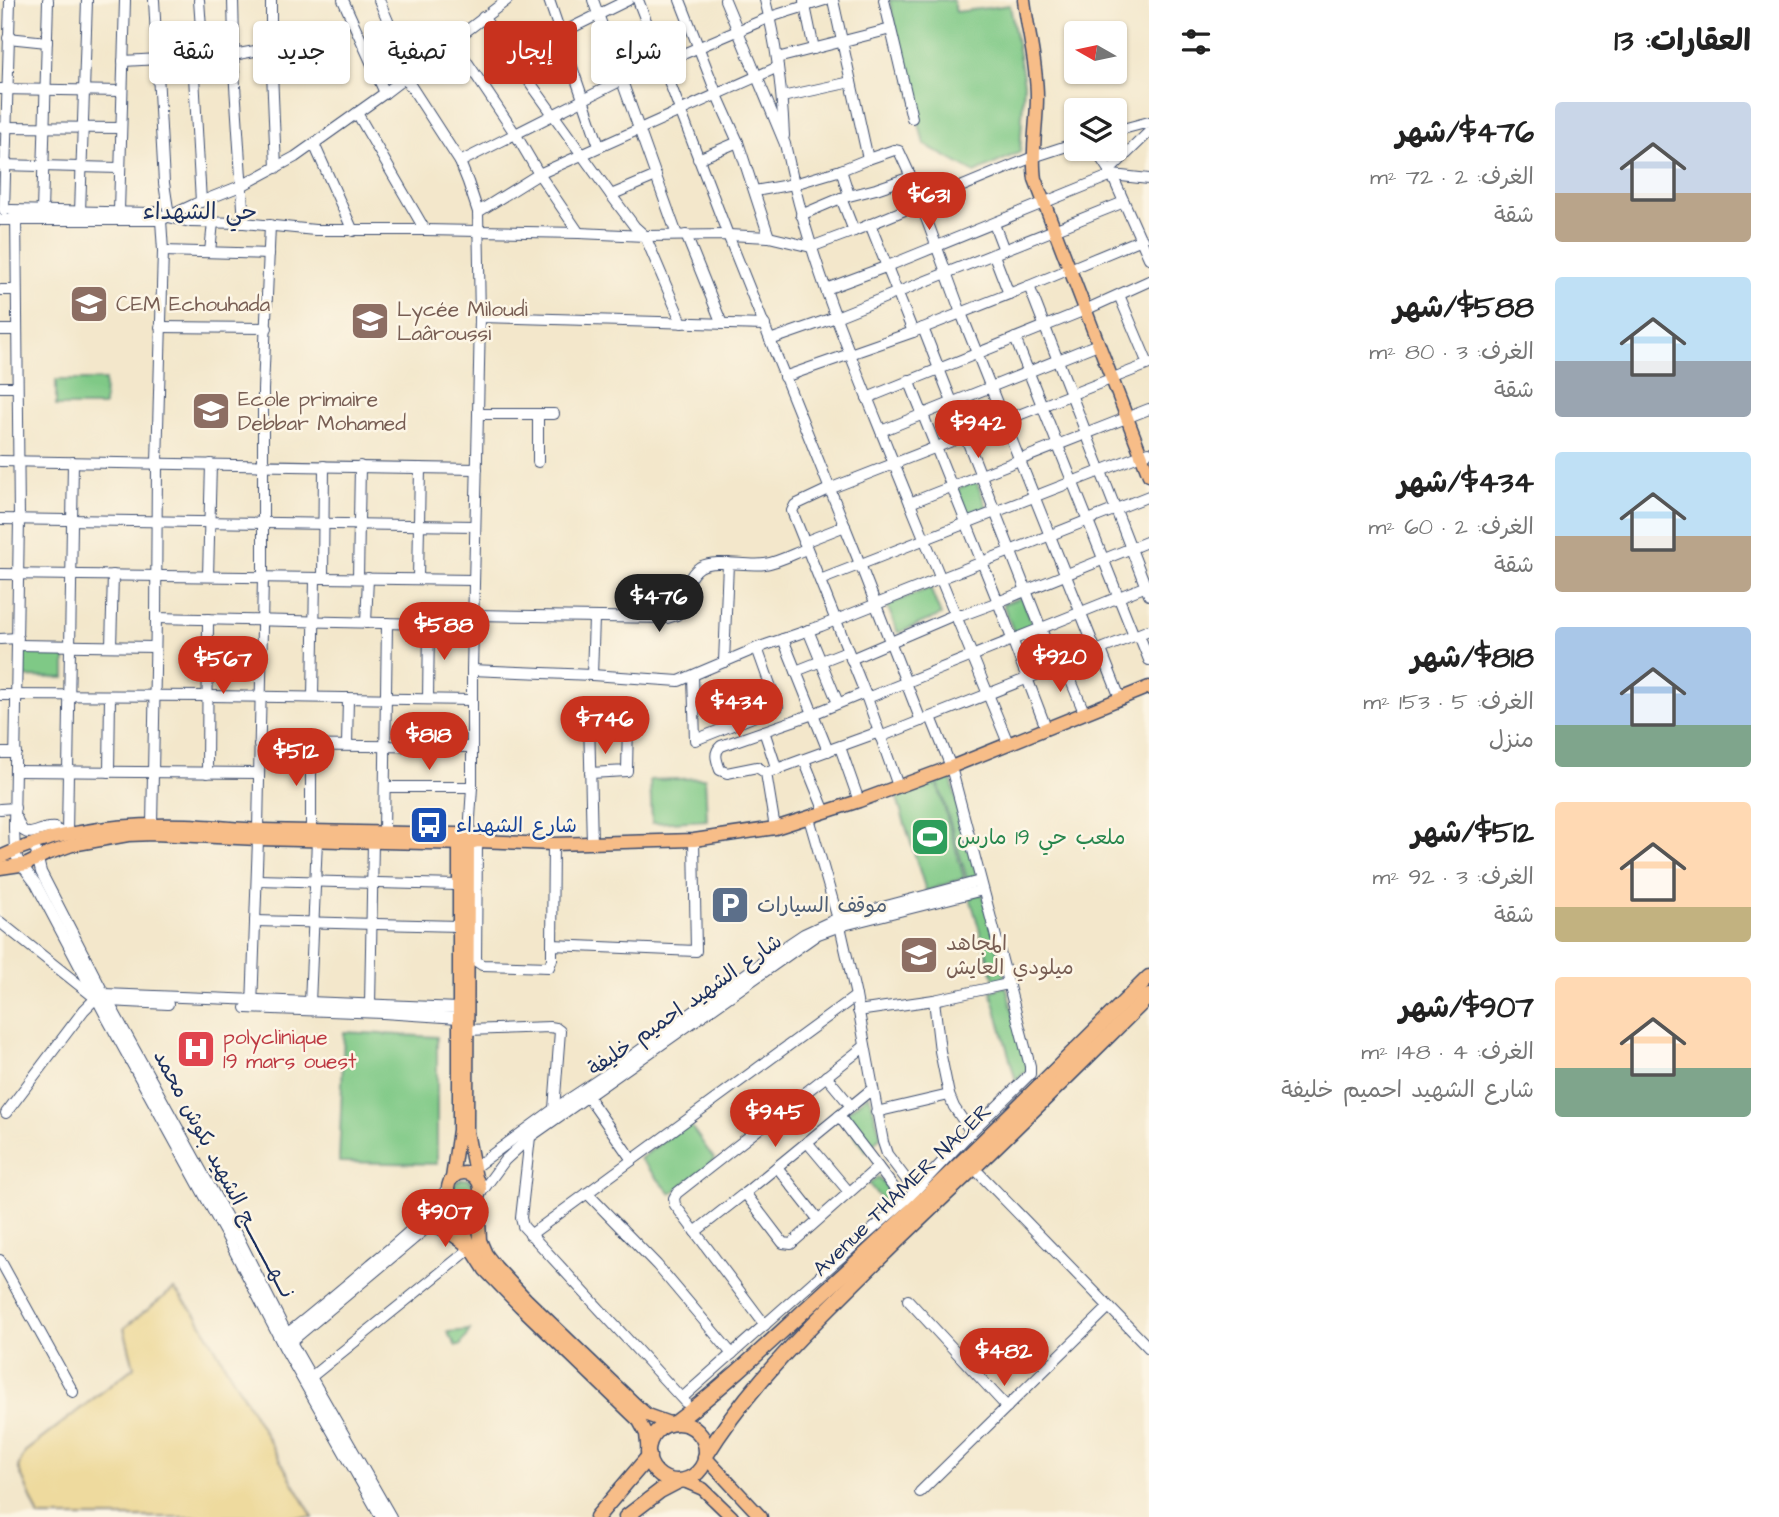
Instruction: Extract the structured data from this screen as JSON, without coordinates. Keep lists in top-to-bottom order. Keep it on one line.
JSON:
{"streets":{"highway":["Avenue THAMER NACER"],"street":["شارع الشهيد احميم خليفة","نـــهـــــــــــج الشهيد بكوش محمد"]},"districts":["حي الشهداء"],"places":{"school or university":["CEM Echouhada","Lycée Miloudi Laâroussi","Ecole primaire Debbar Mohamed","المجاهد ميلودي العايش"],"bus stop":["شارع الشهداء"],"sports":["ملعب حي 19 مارس"],"parking":["موقف السيارات"],"hospital":["polyclinique 19 mars ouest"]},"north":"left","page":{"heading":"العقارات: 13","chip":["شراء","إيجار","تصفية","جديد","شقة"],"list":[{"name":"$476/شهر","note":"الغرف: 2 · 72 m² · شقة"},{"name":"$588/شهر","note":"الغرف: 3 · 80 m² · شقة"},{"name":"$434/شهر","note":"الغرف: 2 · 60 m² · شقة"},{"name":"$818/شهر","note":"الغرف: 5 · 153 m² · منزل"},{"name":"$512/شهر","note":"الغرف: 3 · 92 m² · شقة"},{"name":"$907/شهر","note":"الغرف: 4 · 148 m² · شارع الشهيد احميم خليفة"}],"price":["$631","$942","$476","$588","$920","$567","$434","$746","$818","$512","$945","$907","$482"]}}
